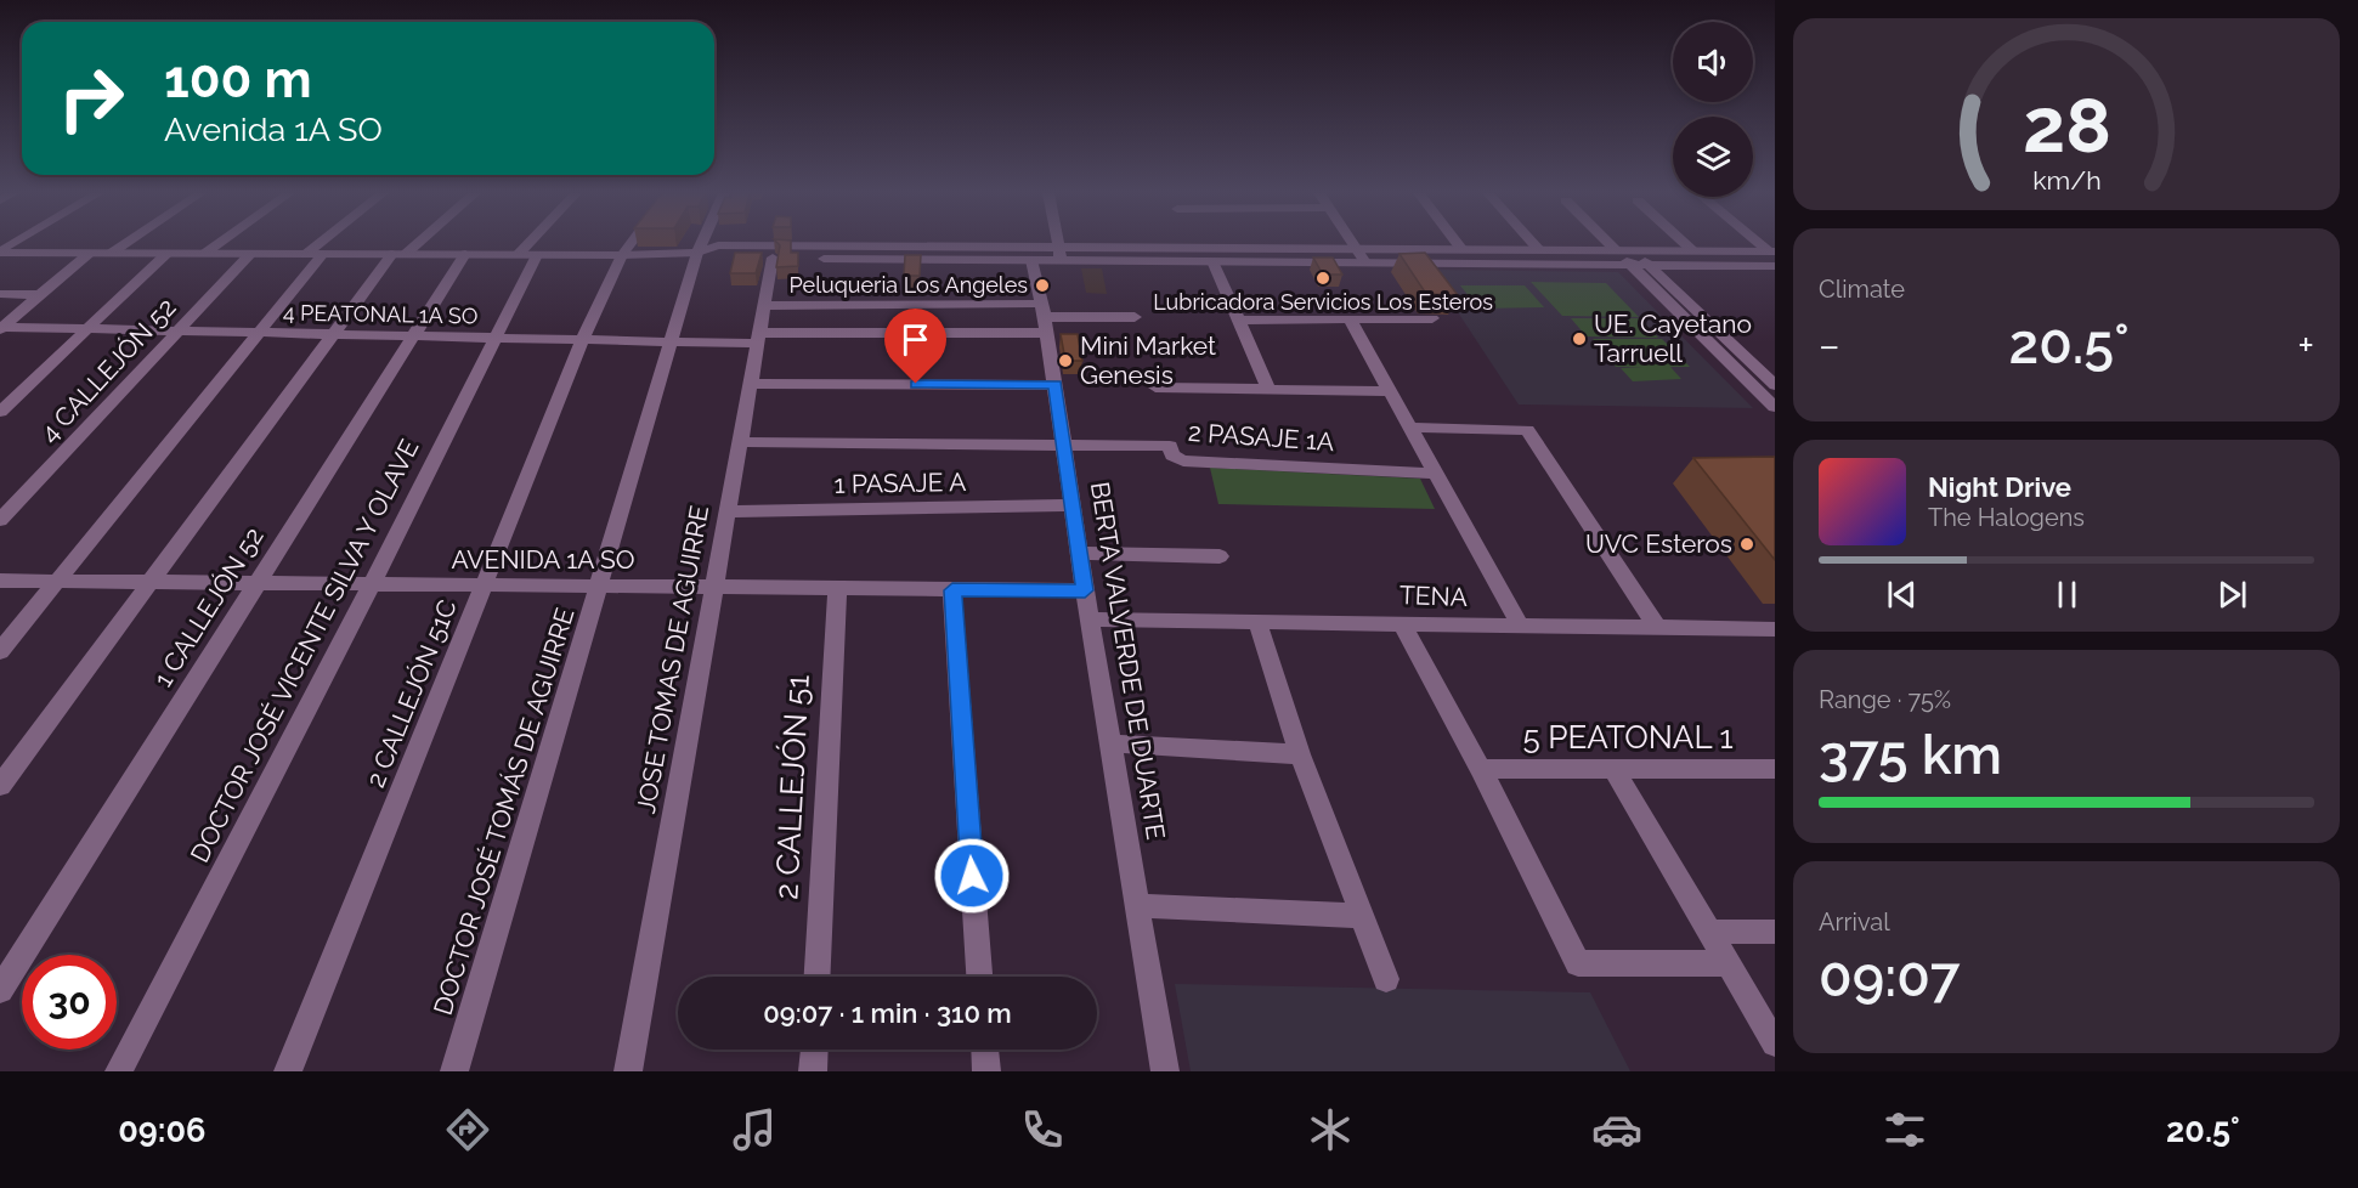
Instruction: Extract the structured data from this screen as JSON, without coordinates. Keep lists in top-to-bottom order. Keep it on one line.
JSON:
{"streets":{"street":["4 PEATONAL 1A SO","4 CALLEJÓN 52","2 PASAJE 1A","1 PASAJE A","AVENIDA 1A SO","TENA","1 CALLEJÓN 52","DOCTOR JOSÉ VICENTE SILVA Y OLAVE","JOSE TOMAS DE AGUIRRE","BERTA VALVERDE DE DUARTE","2 CALLEJÓN 51C","5 PEATONAL 1","2 CALLEJÓN 51","DOCTOR JOSÉ TOMÁS DE AGUIRRE"]},"crossings":[["4 PEATONAL 1A SO","4 CALLEJÓN 52"],["4 PEATONAL 1A SO","1 CALLEJÓN 52"],["4 PEATONAL 1A SO","DOCTOR JOSÉ VICENTE SILVA Y OLAVE"],["4 PEATONAL 1A SO","JOSE TOMAS DE AGUIRRE"],["4 PEATONAL 1A SO","BERTA VALVERDE DE DUARTE"],["4 PEATONAL 1A SO","2 CALLEJÓN 51C"],["4 PEATONAL 1A SO","DOCTOR JOSÉ TOMÁS DE AGUIRRE"],["2 PASAJE 1A","JOSE TOMAS DE AGUIRRE"],["2 PASAJE 1A","BERTA VALVERDE DE DUARTE"],["1 PASAJE A","JOSE TOMAS DE AGUIRRE"],["1 PASAJE A","BERTA VALVERDE DE DUARTE"],["AVENIDA 1A SO","1 CALLEJÓN 52"],["AVENIDA 1A SO","DOCTOR JOSÉ VICENTE SILVA Y OLAVE"],["AVENIDA 1A SO","JOSE TOMAS DE AGUIRRE"],["AVENIDA 1A SO","BERTA VALVERDE DE DUARTE"],["AVENIDA 1A SO","2 CALLEJÓN 51C"],["AVENIDA 1A SO","2 CALLEJÓN 51"],["AVENIDA 1A SO","DOCTOR JOSÉ TOMÁS DE AGUIRRE"],["TENA","BERTA VALVERDE DE DUARTE"]],"places":["Lubricadora Servicios Los Esteros","Peluqueria Los Angeles","UE. Cayetano Tarruell","Mini Market Genesis","UVC Esteros"],"page":{"turn":["100 m","Avenida 1A SO"],"tile":["Climate",["Range · 75%","375 km"],["Arrival","09:07"]],"heat":["−","20.5°","+"],"song":["Night Drive","The Halogens"],"limit":"30","trip":"09:07 · 1 min · 310 m","tabs":["09:06","20.5°"],"gauge":["28","km/h"]}}
